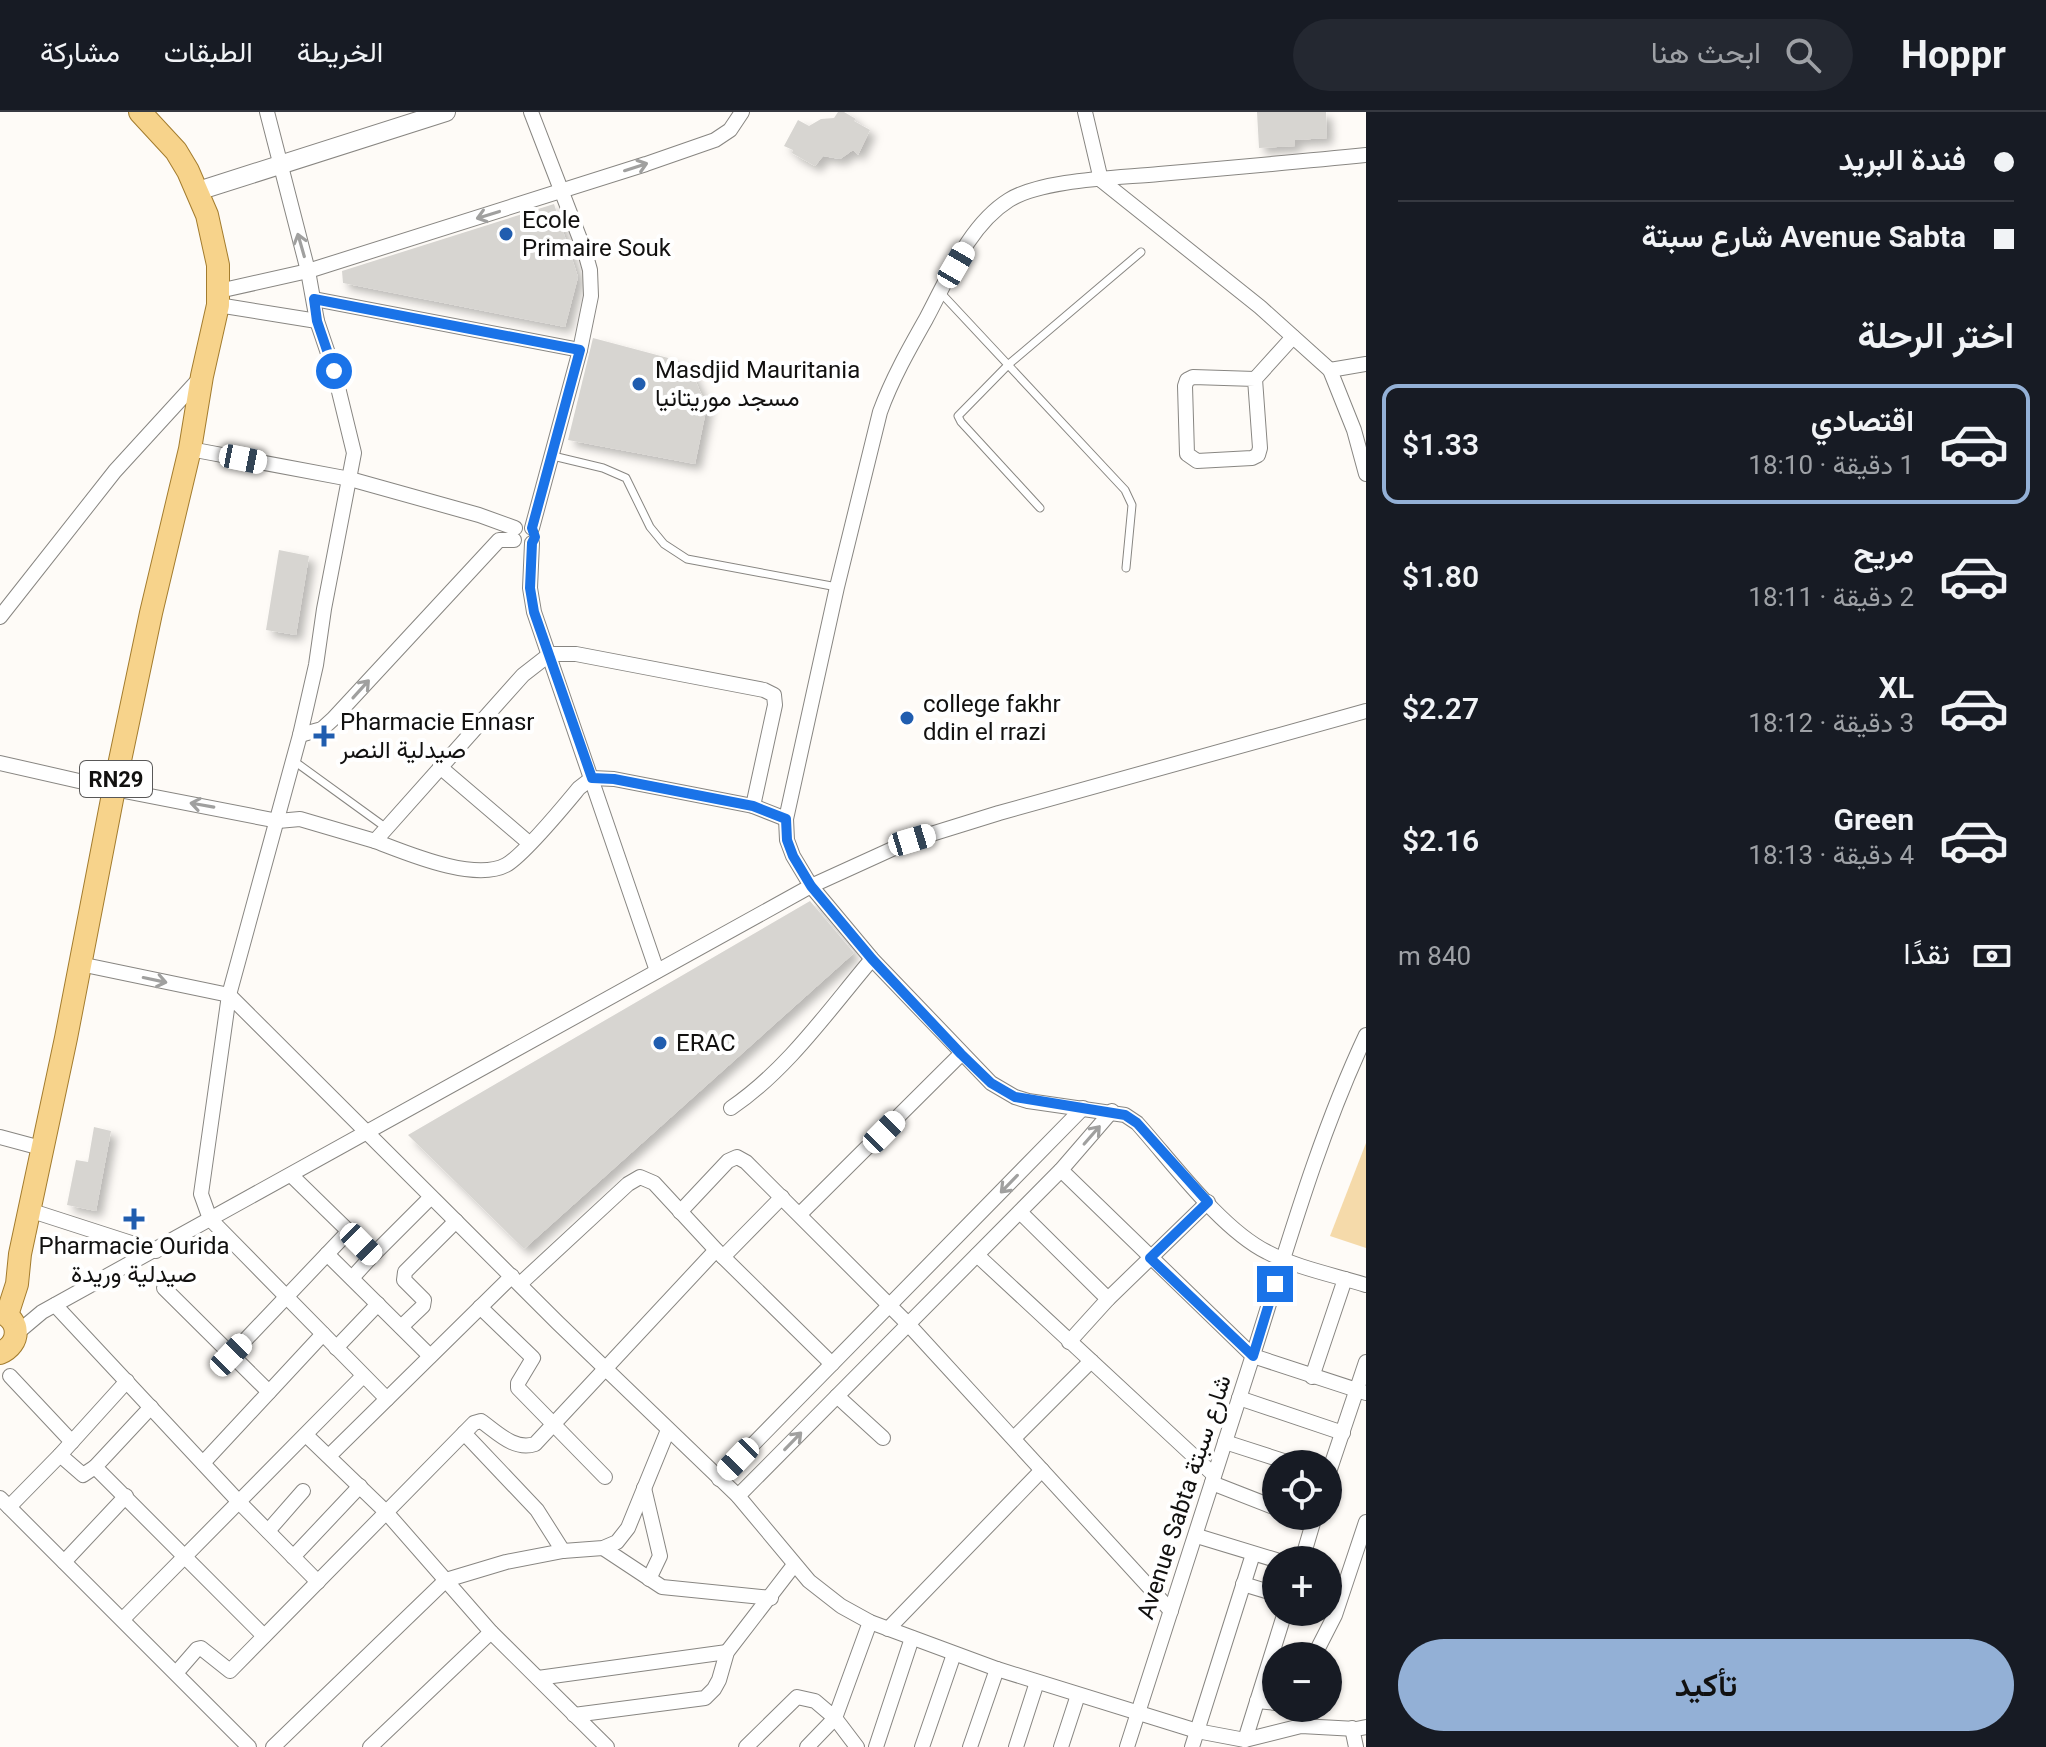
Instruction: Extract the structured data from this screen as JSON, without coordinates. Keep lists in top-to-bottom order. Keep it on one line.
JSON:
{"streets":{"main road":["RN29"],"street":["Avenue Sabta شارع سبتة"]},"places":{"other":["Ecole Primaire Souk","Masdjid Mauritania مسجد موريتانيا","college fakhr ddin el rrazi","ERAC"],"health":["Pharmacie Ennasr صيدلية النصر","Pharmacie Ourida صيدلية وريدة"]},"page":{"header":"Hoppr","search":"ابحث هنا","nav":["الخريطة","الطبقات","مشاركة"],"banner":["فندة البريد","Avenue Sabta شارع سبتة"],"heading":"اختر الرحلة","list":[{"name":"اقتصادي","note":"1 دقيقة · 18:10","value":"$1.33"},{"name":"مريح","note":"2 دقيقة · 18:11","value":"$1.80"},{"name":"XL","note":"3 دقيقة · 18:12","value":"$2.27"},{"name":"Green","note":"4 دقيقة · 18:13","value":"$2.16"}],"pay":["نقدًا","840 m"],"map_buttons":["+","−"],"buttons":"تأكيد"}}
